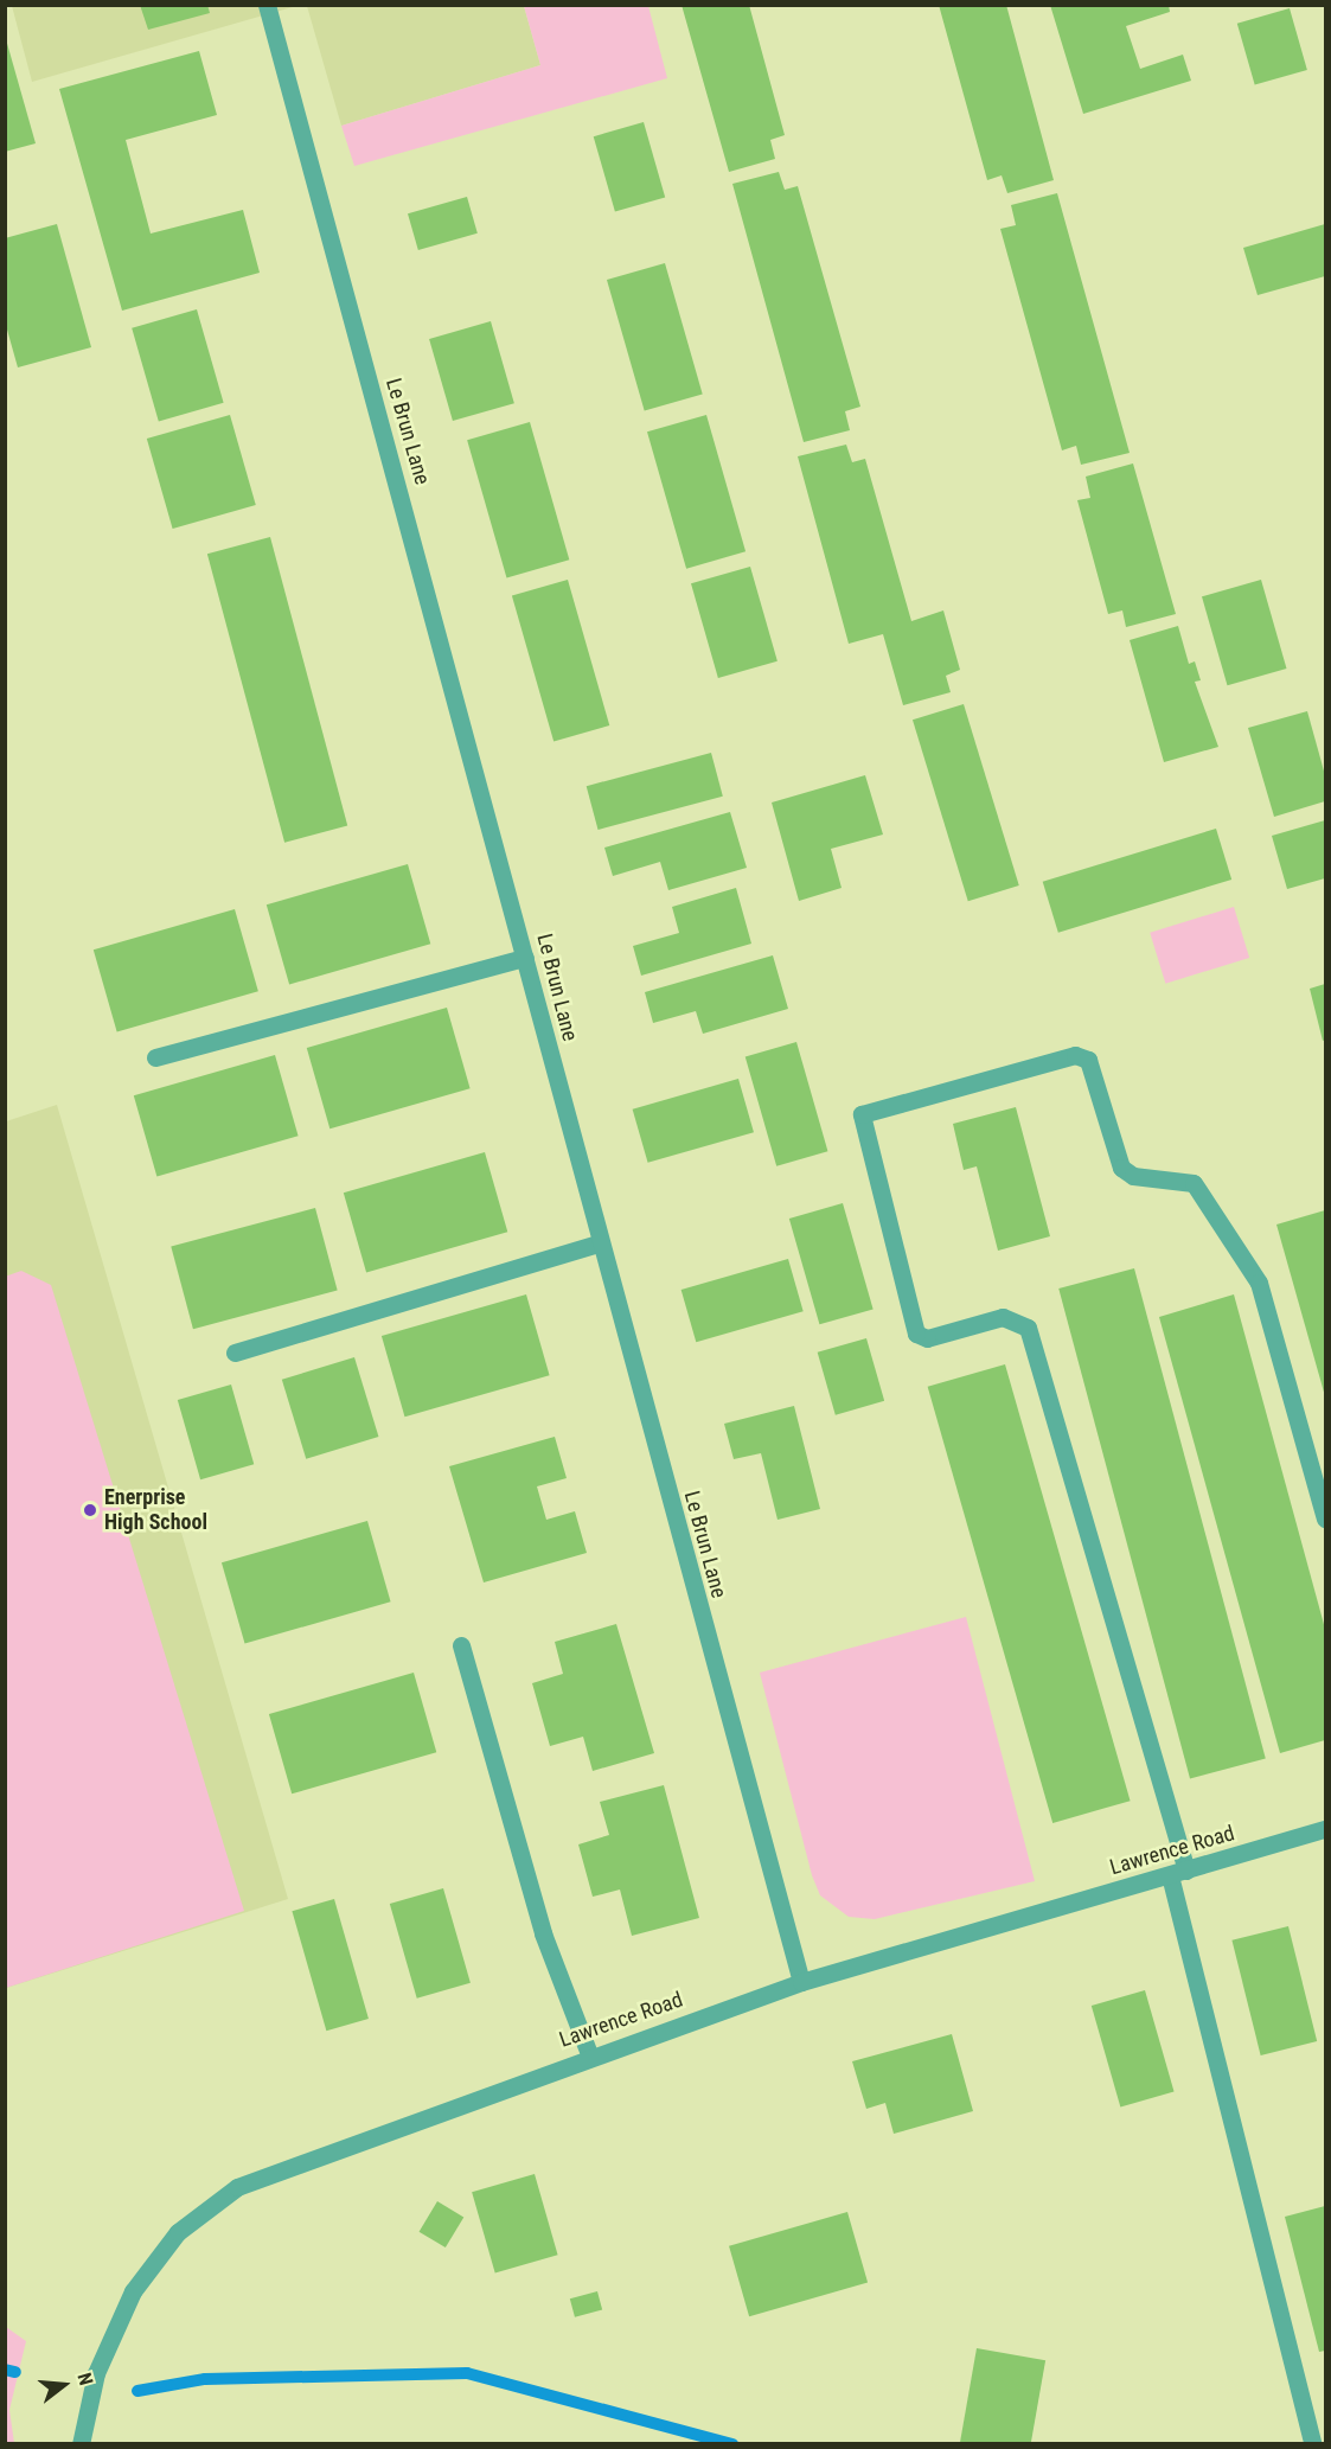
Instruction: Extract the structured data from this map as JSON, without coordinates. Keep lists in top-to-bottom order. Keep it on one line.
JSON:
{"streets":{"street":["Le Brun Lane","Lawrence Road"]},"crossings":[["Le Brun Lane","Lawrence Road"]],"places":["Enerprise High School"],"north":"right"}
